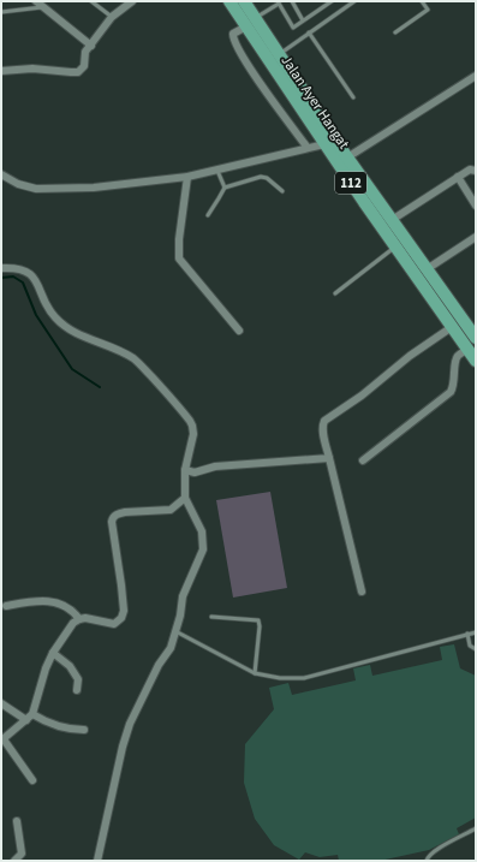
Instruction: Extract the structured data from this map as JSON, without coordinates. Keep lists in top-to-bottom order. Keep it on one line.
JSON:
{"streets":{"main road":["Jalan Ayer Hangat","112"]}}
